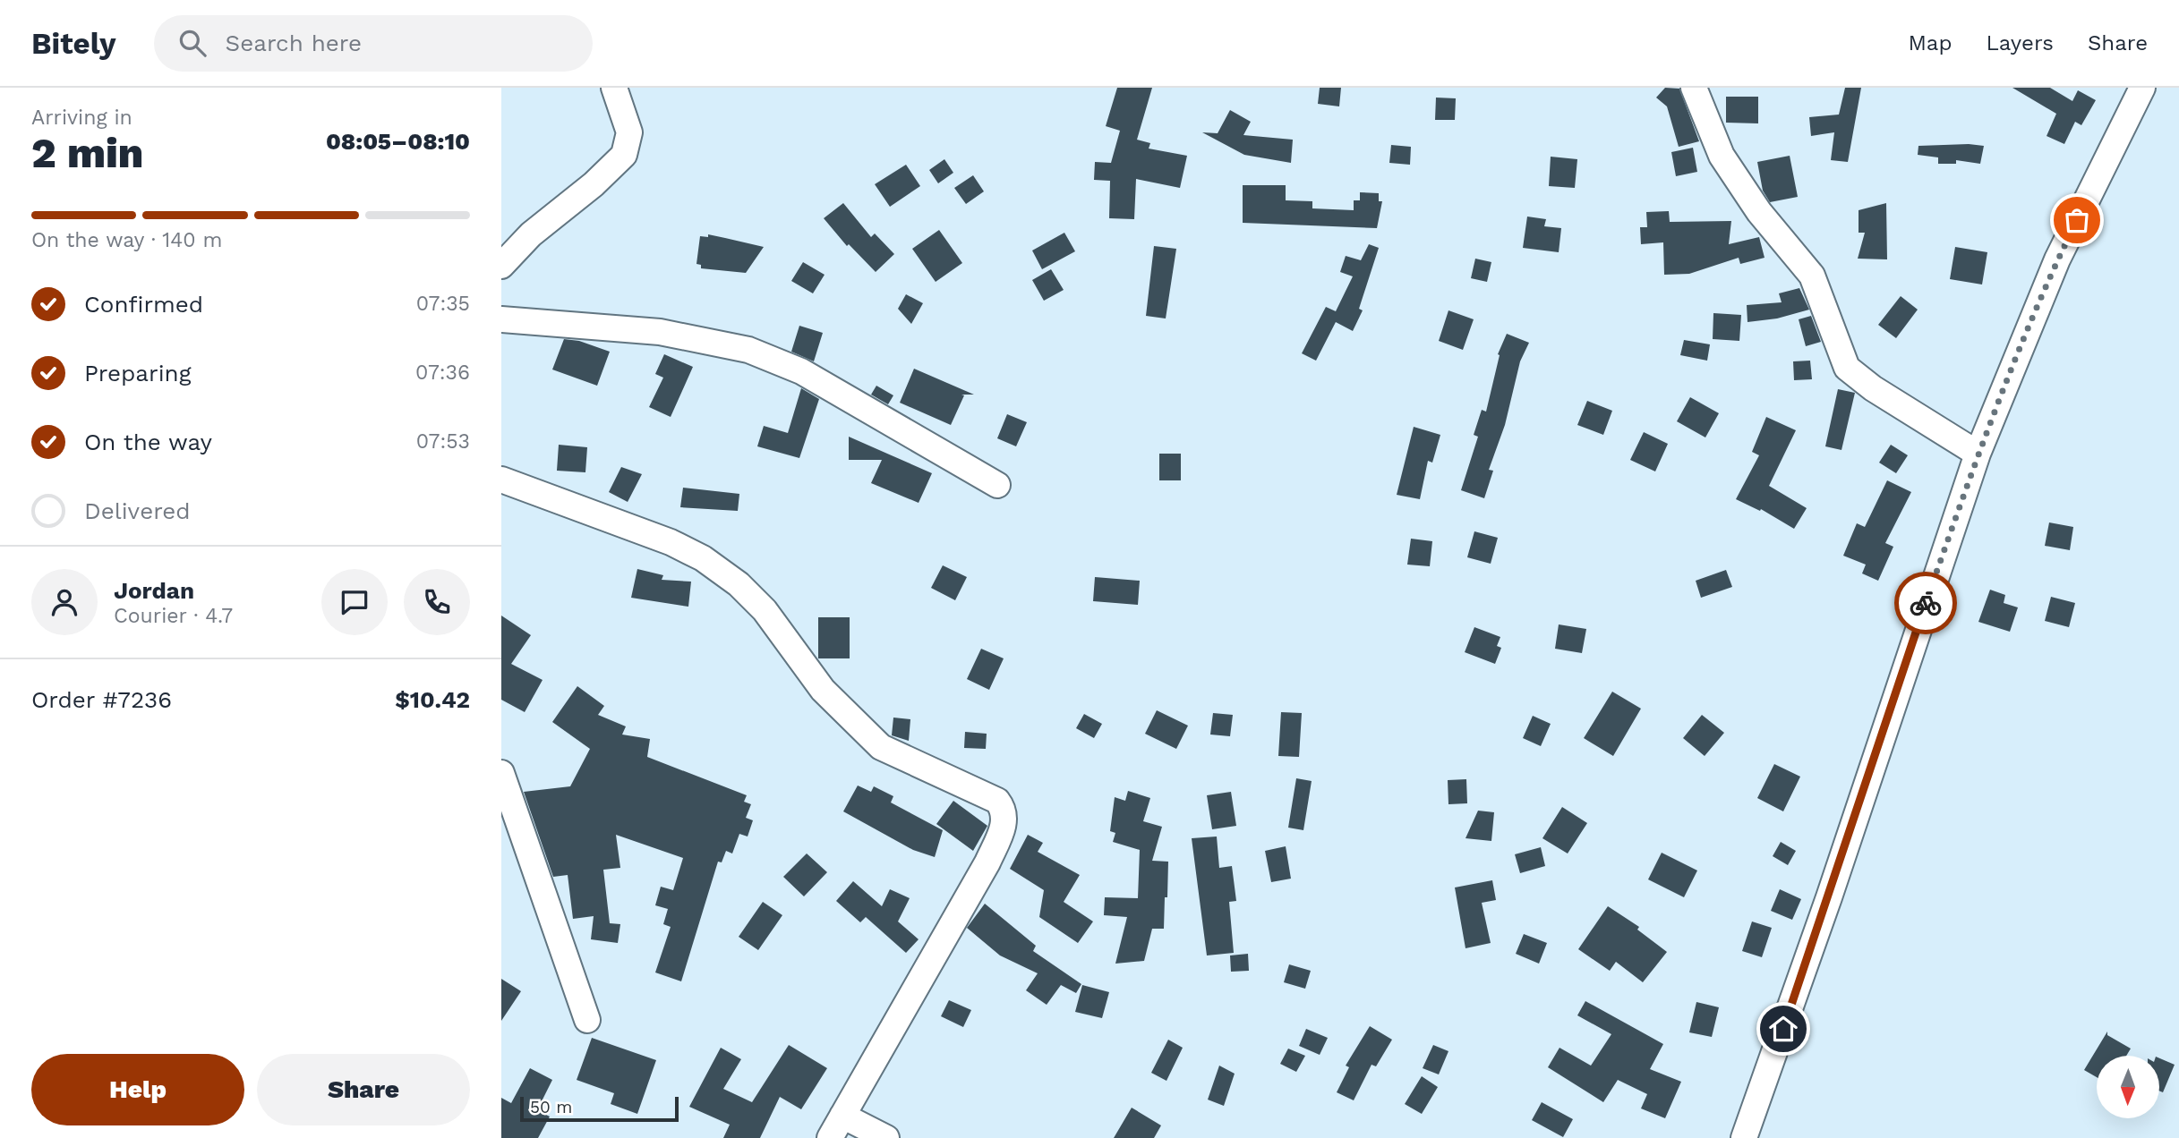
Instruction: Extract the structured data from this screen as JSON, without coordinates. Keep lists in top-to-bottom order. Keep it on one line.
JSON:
{"scale_bar":"50 m","north":"bottom","page":{"header":"Bitely","search":"Search here","nav":["Map","Layers","Share"],"heading":["2 min","Arriving in","08:05–08:10"],"panel":["Jordan","Courier · 4.7","Order #7236","$10.42"],"bar":"On the way · 140 m","list":[["Confirmed","07:35"],["Preparing","07:36"],["On the way","07:53"],"Delivered"],"buttons":["Help","Share"],"scale":"50 m"}}
